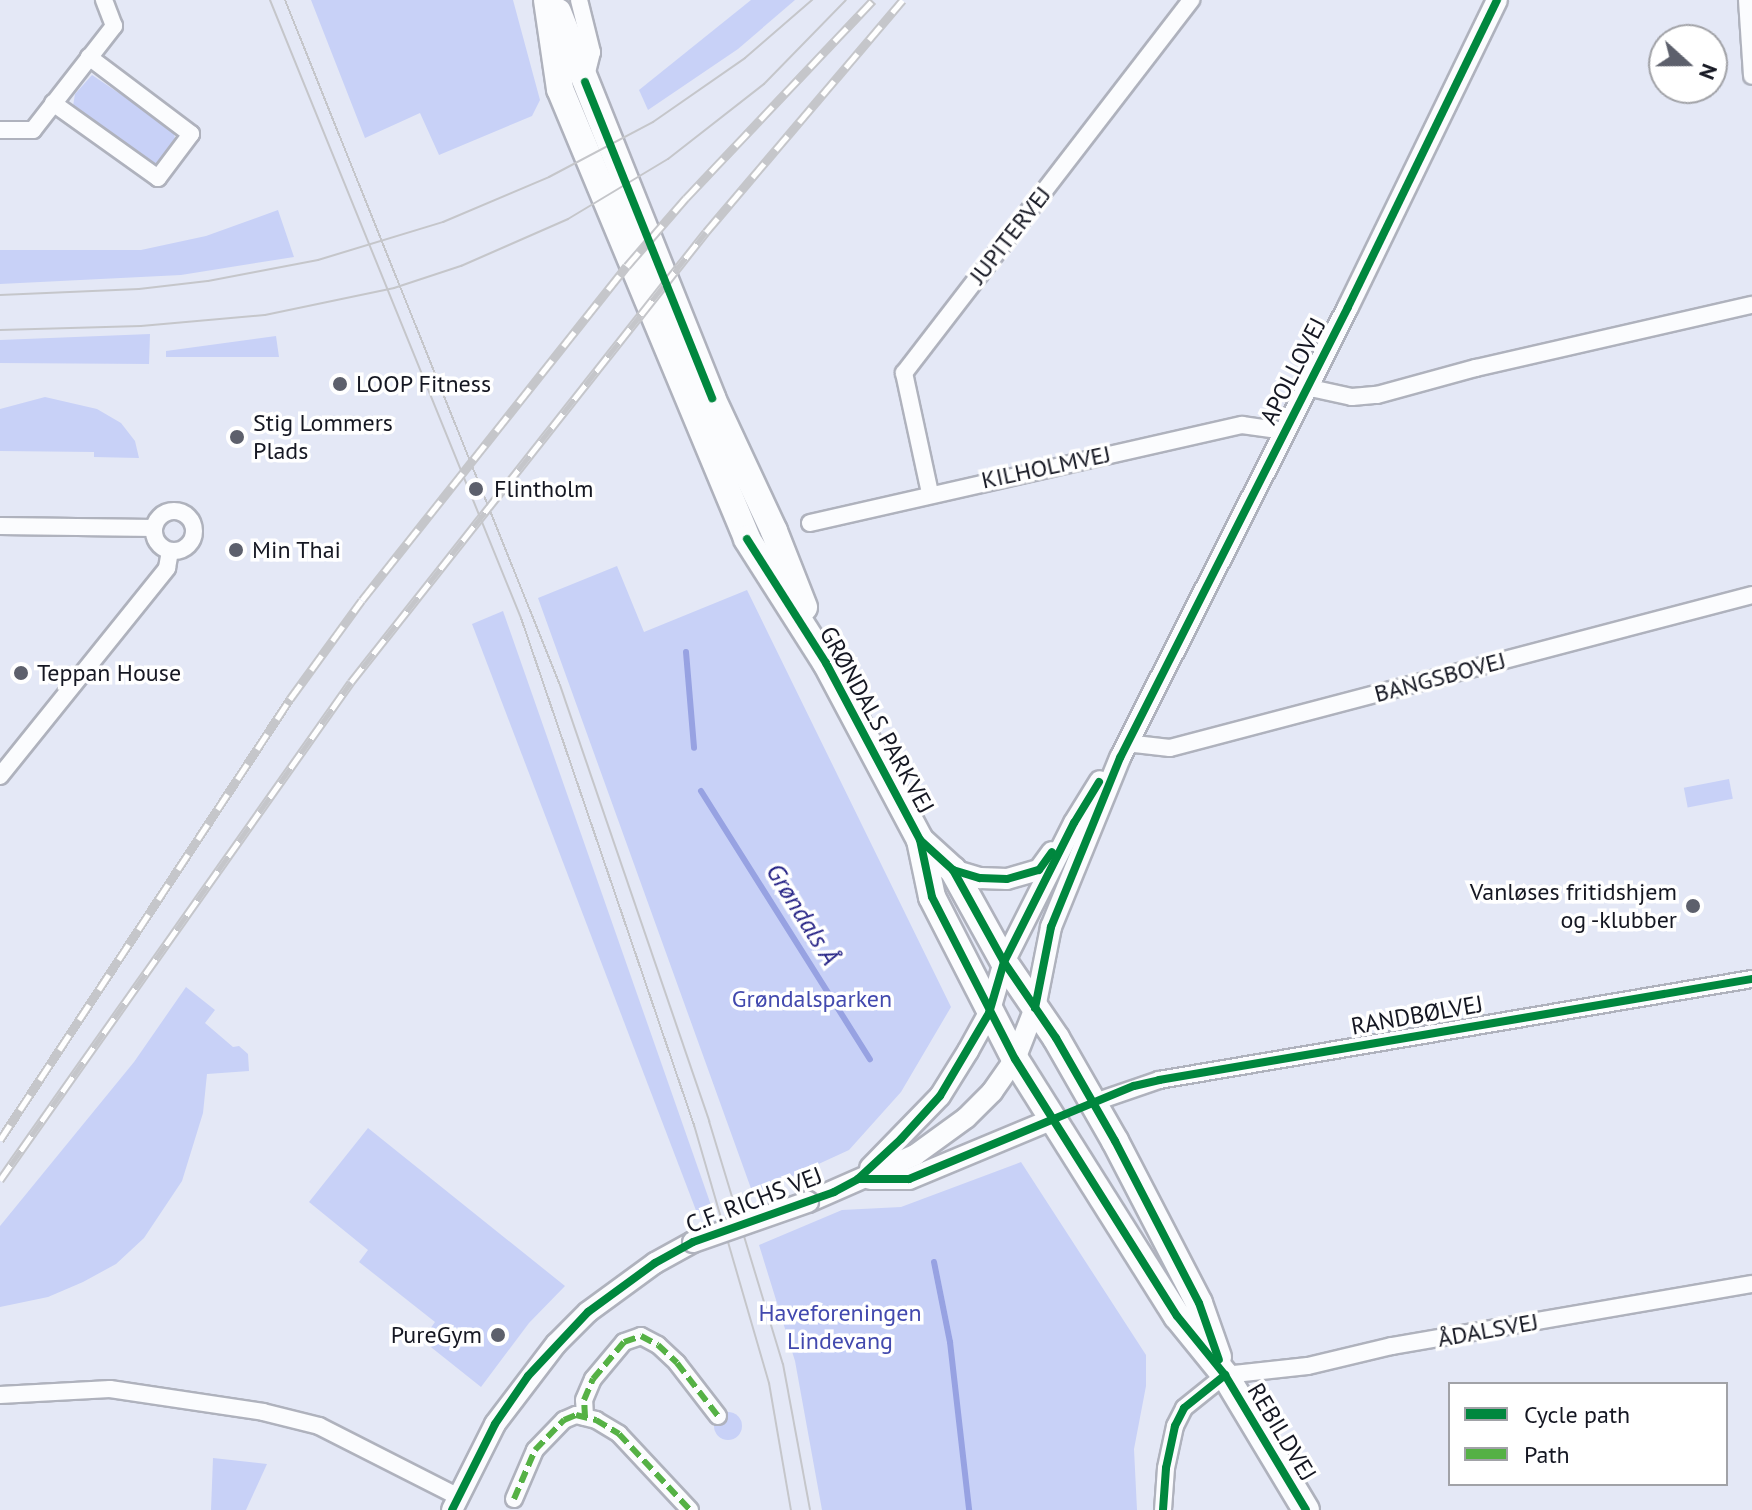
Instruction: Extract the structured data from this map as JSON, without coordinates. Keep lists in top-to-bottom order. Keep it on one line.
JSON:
{"streets":{"main road":["GRØNDALS PARKVEJ","REBILDVEJ"],"street":["JUPITERVEJ","APOLLOVEJ","KILHOLMVEJ","BANGSBOVEJ","RANDBØLVEJ","C.F. RICHS VEJ","ÅDALSVEJ"]},"crossings":[["JUPITERVEJ","KILHOLMVEJ"],["APOLLOVEJ","KILHOLMVEJ"],["APOLLOVEJ","BANGSBOVEJ"],["APOLLOVEJ","GRØNDALS PARKVEJ"],["APOLLOVEJ","C.F. RICHS VEJ"],["GRØNDALS PARKVEJ","RANDBØLVEJ"],["GRØNDALS PARKVEJ","C.F. RICHS VEJ"],["GRØNDALS PARKVEJ","ÅDALSVEJ"],["GRØNDALS PARKVEJ","REBILDVEJ"],["ÅDALSVEJ","REBILDVEJ"]],"water":["Grøndals Å"],"parks":["Grøndalsparken","Haveforeningen Lindevang"],"places":["LOOP Fitness","Stig Lommers Plads","Flintholm","Min Thai","Teppan House","Vanløses fritidshjem og -klubber","PureGym"],"legend":["Cycle path","Path"],"north":"right"}
